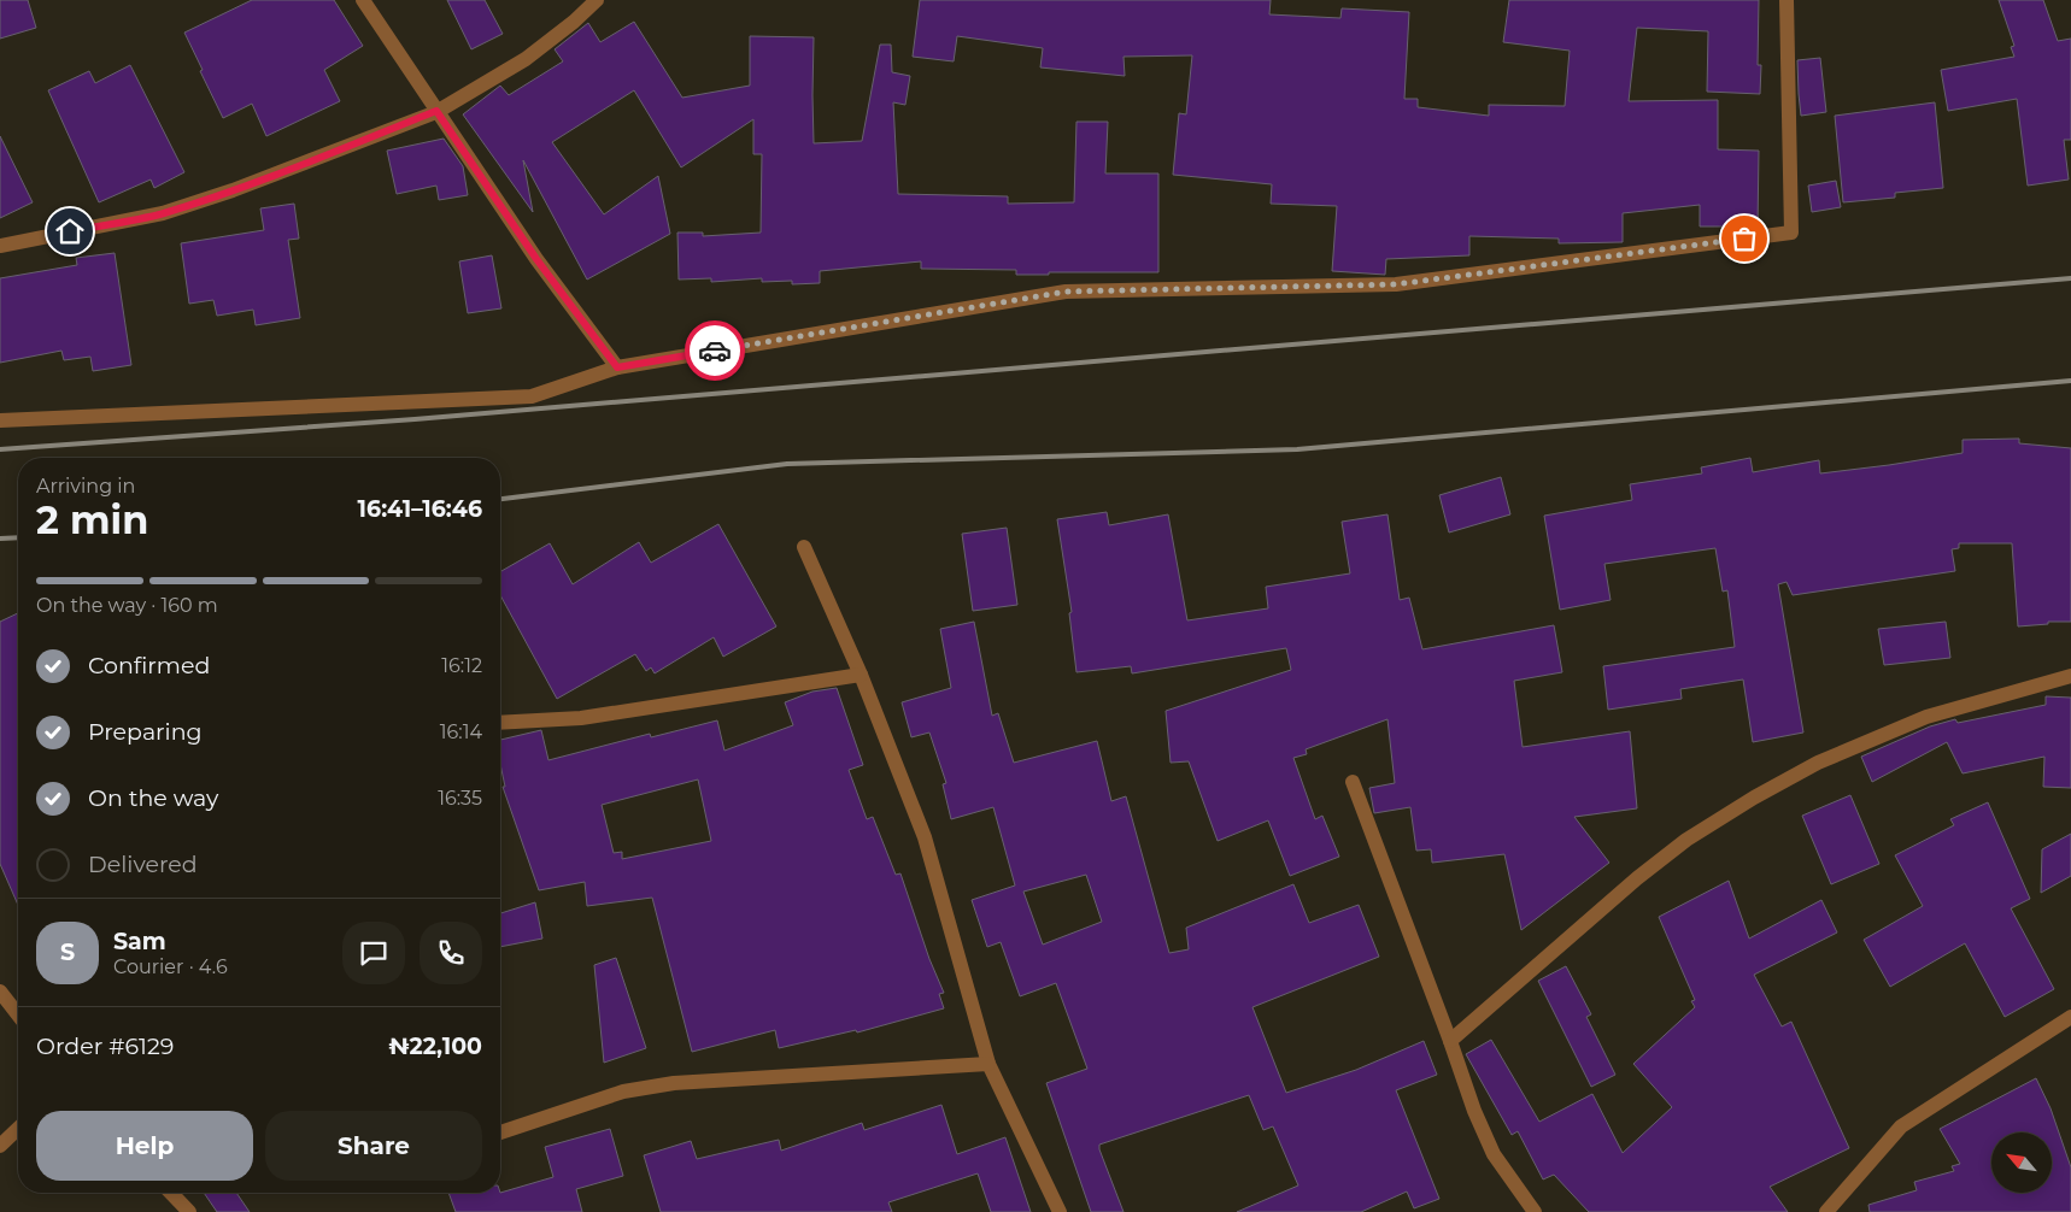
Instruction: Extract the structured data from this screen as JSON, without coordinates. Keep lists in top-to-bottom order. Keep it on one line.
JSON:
{"north":"top left","page":{"heading":["2 min","Arriving in","16:41–16:46"],"panel":["Sam","Courier · 4.6","Order #6129","₦22,100"],"bar":"On the way · 160 m","list":[["Confirmed","16:12"],["Preparing","16:14"],["On the way","16:35"],"Delivered"],"round":"S","buttons":["Help","Share"]}}
